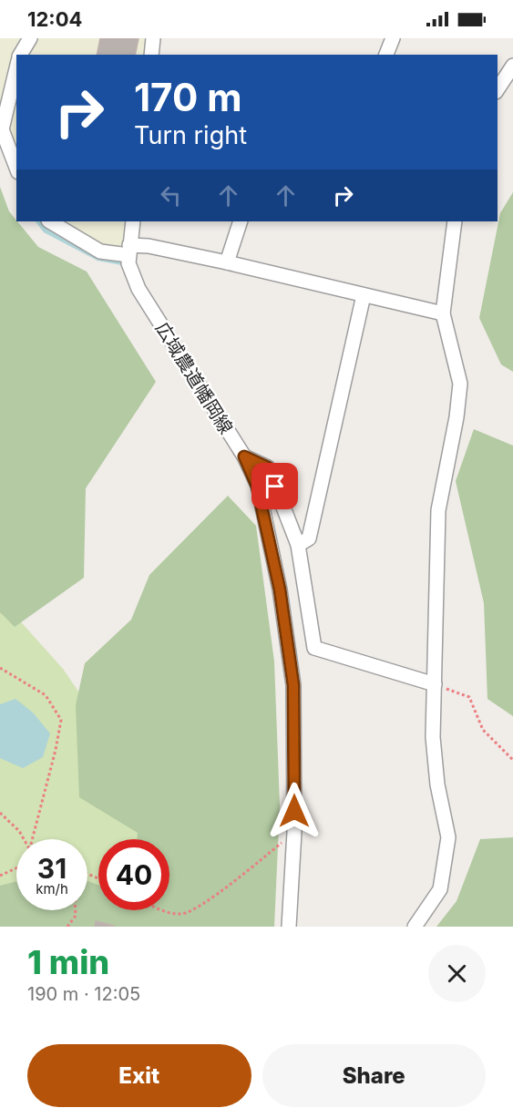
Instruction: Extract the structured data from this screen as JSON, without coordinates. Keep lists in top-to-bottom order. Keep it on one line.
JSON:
{"streets":{"street":["広域農道幡岡線"]},"page":{"status":"12:04","turn":["170 m","Turn right"],"speed":"31 km/h","limit":"40","heading":["1 min","190 m · 12:05"],"buttons":["Exit","Share"]}}
